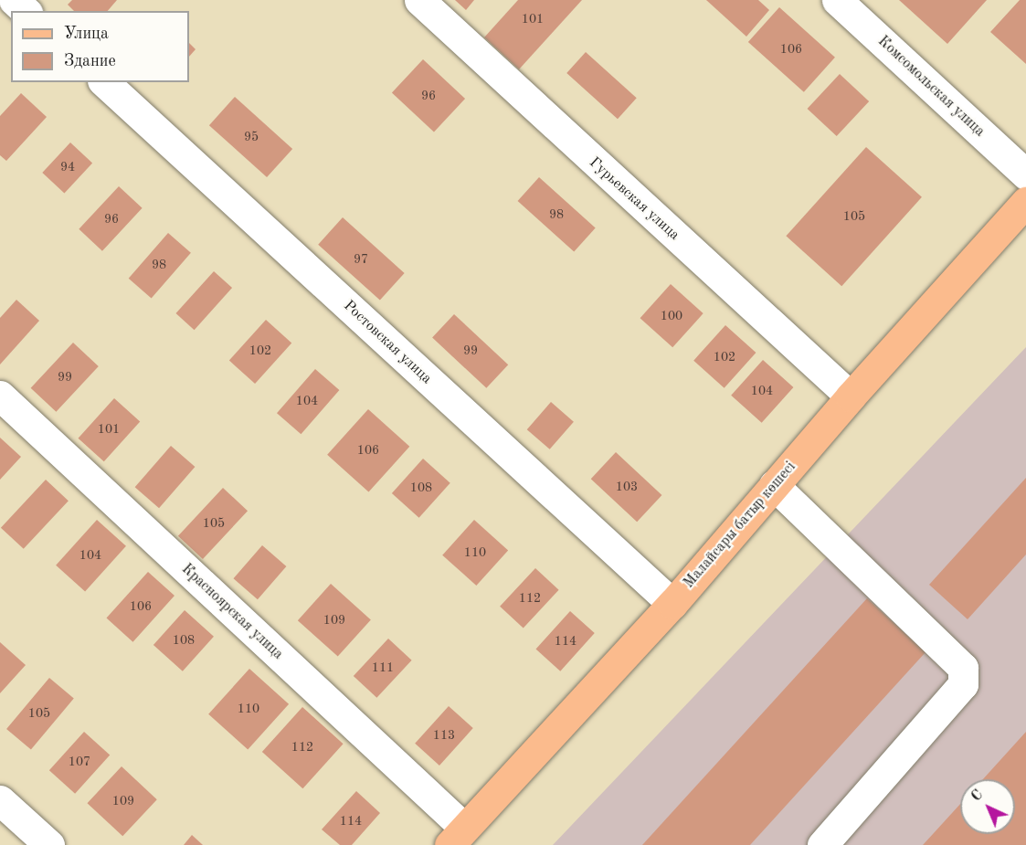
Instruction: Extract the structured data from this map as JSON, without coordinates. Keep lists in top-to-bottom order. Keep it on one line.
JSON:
{"streets":{"main road":["Малайсары батыр көшесі"],"street":["Комсомольская улица","Гурьевская улица","Ростовская улица","Красноярская улица"]},"crossings":[["Гурьевская улица","Малайсары батыр көшесі"],["Ростовская улица","Малайсары батыр көшесі"],["Малайсары батыр көшесі","Красноярская улица"]],"house_numbers":["101","106","96","95","94","98","105","96","97","98","100","102","99","102","99","104","104","101","106","103","108","105","110","104","112","106","109","108","114","111","110","105","113","112","107","109","114"],"legend":["Улица","Здание"],"north":"top left"}
